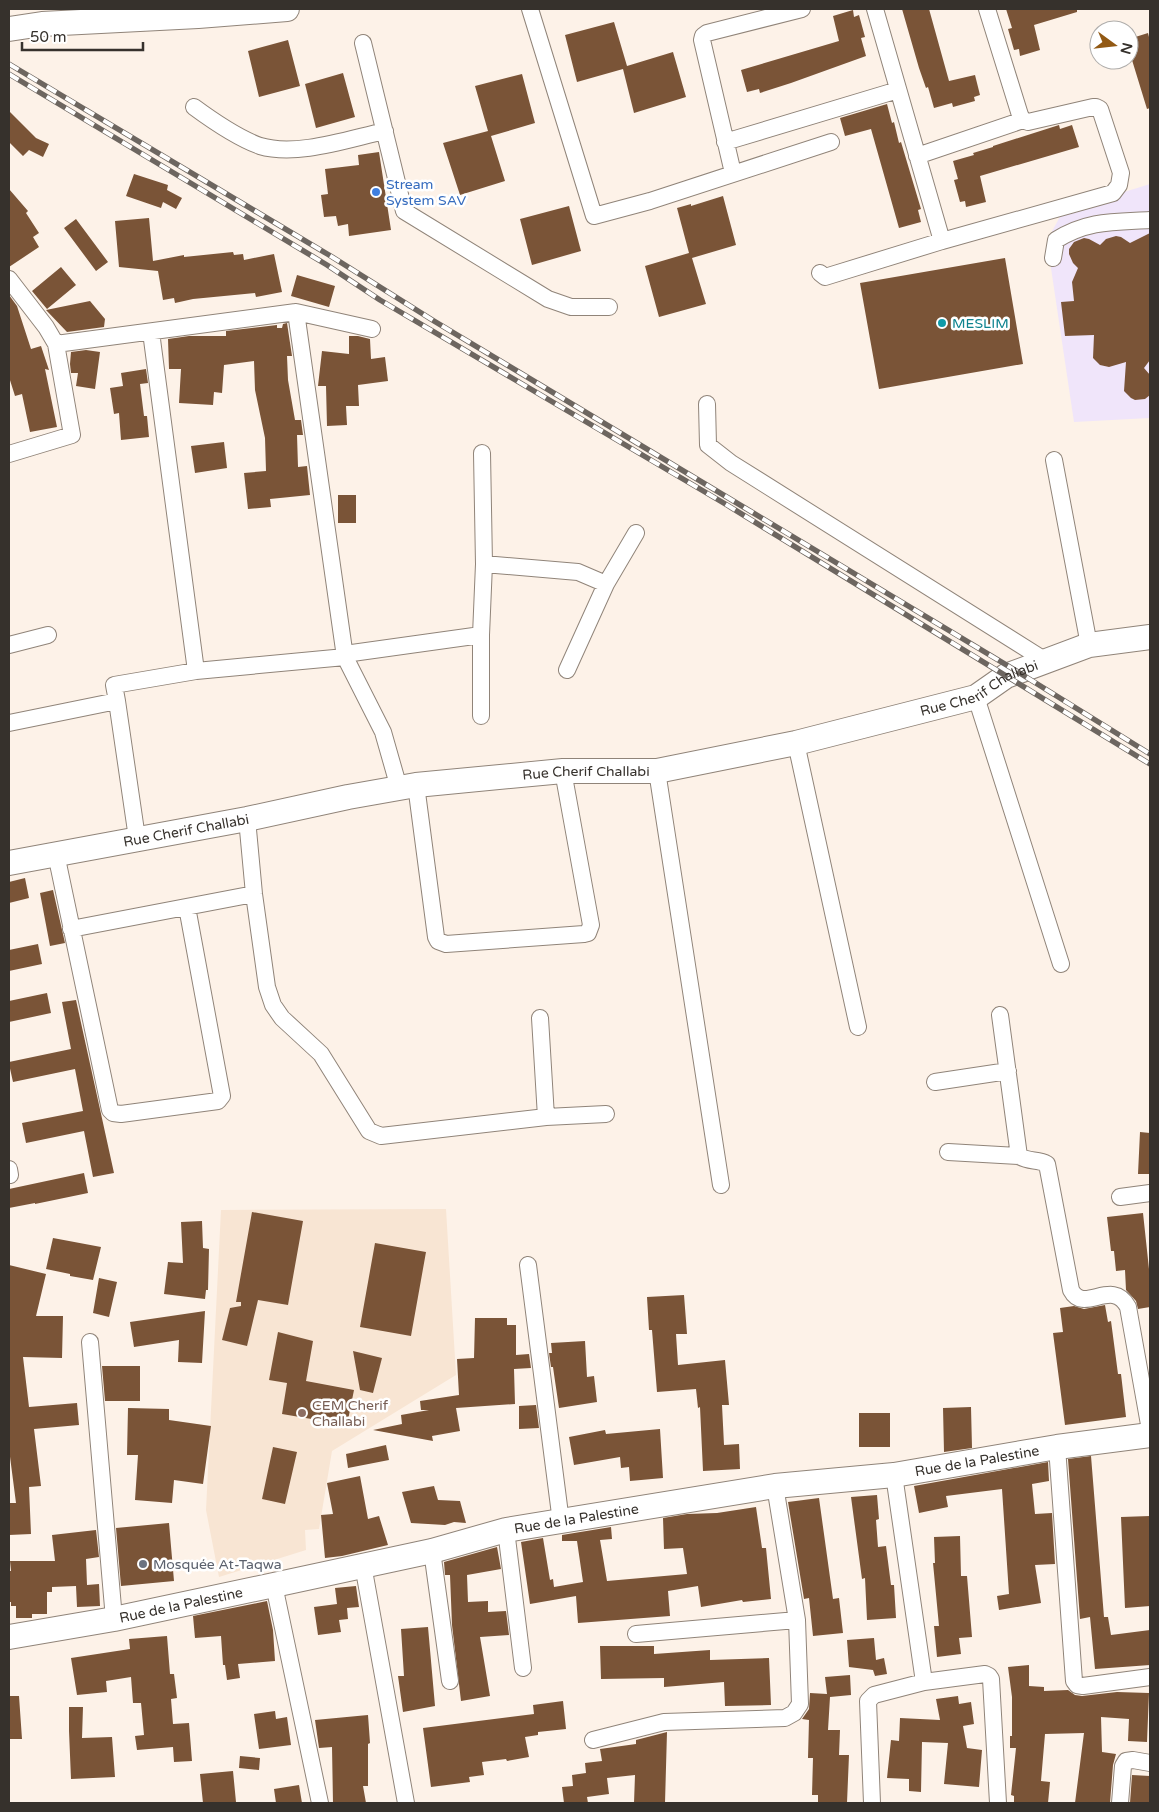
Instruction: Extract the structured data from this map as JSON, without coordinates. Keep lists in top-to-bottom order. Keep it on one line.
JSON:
{"streets":{"street":["Rue Cherif Challabi","Rue de la Palestine"]},"places":["Stream System SAV","MESLIM","CEM Cherif Challabi","Mosquée At-Taqwa"],"scale_bar":"50 m","north":"right"}
